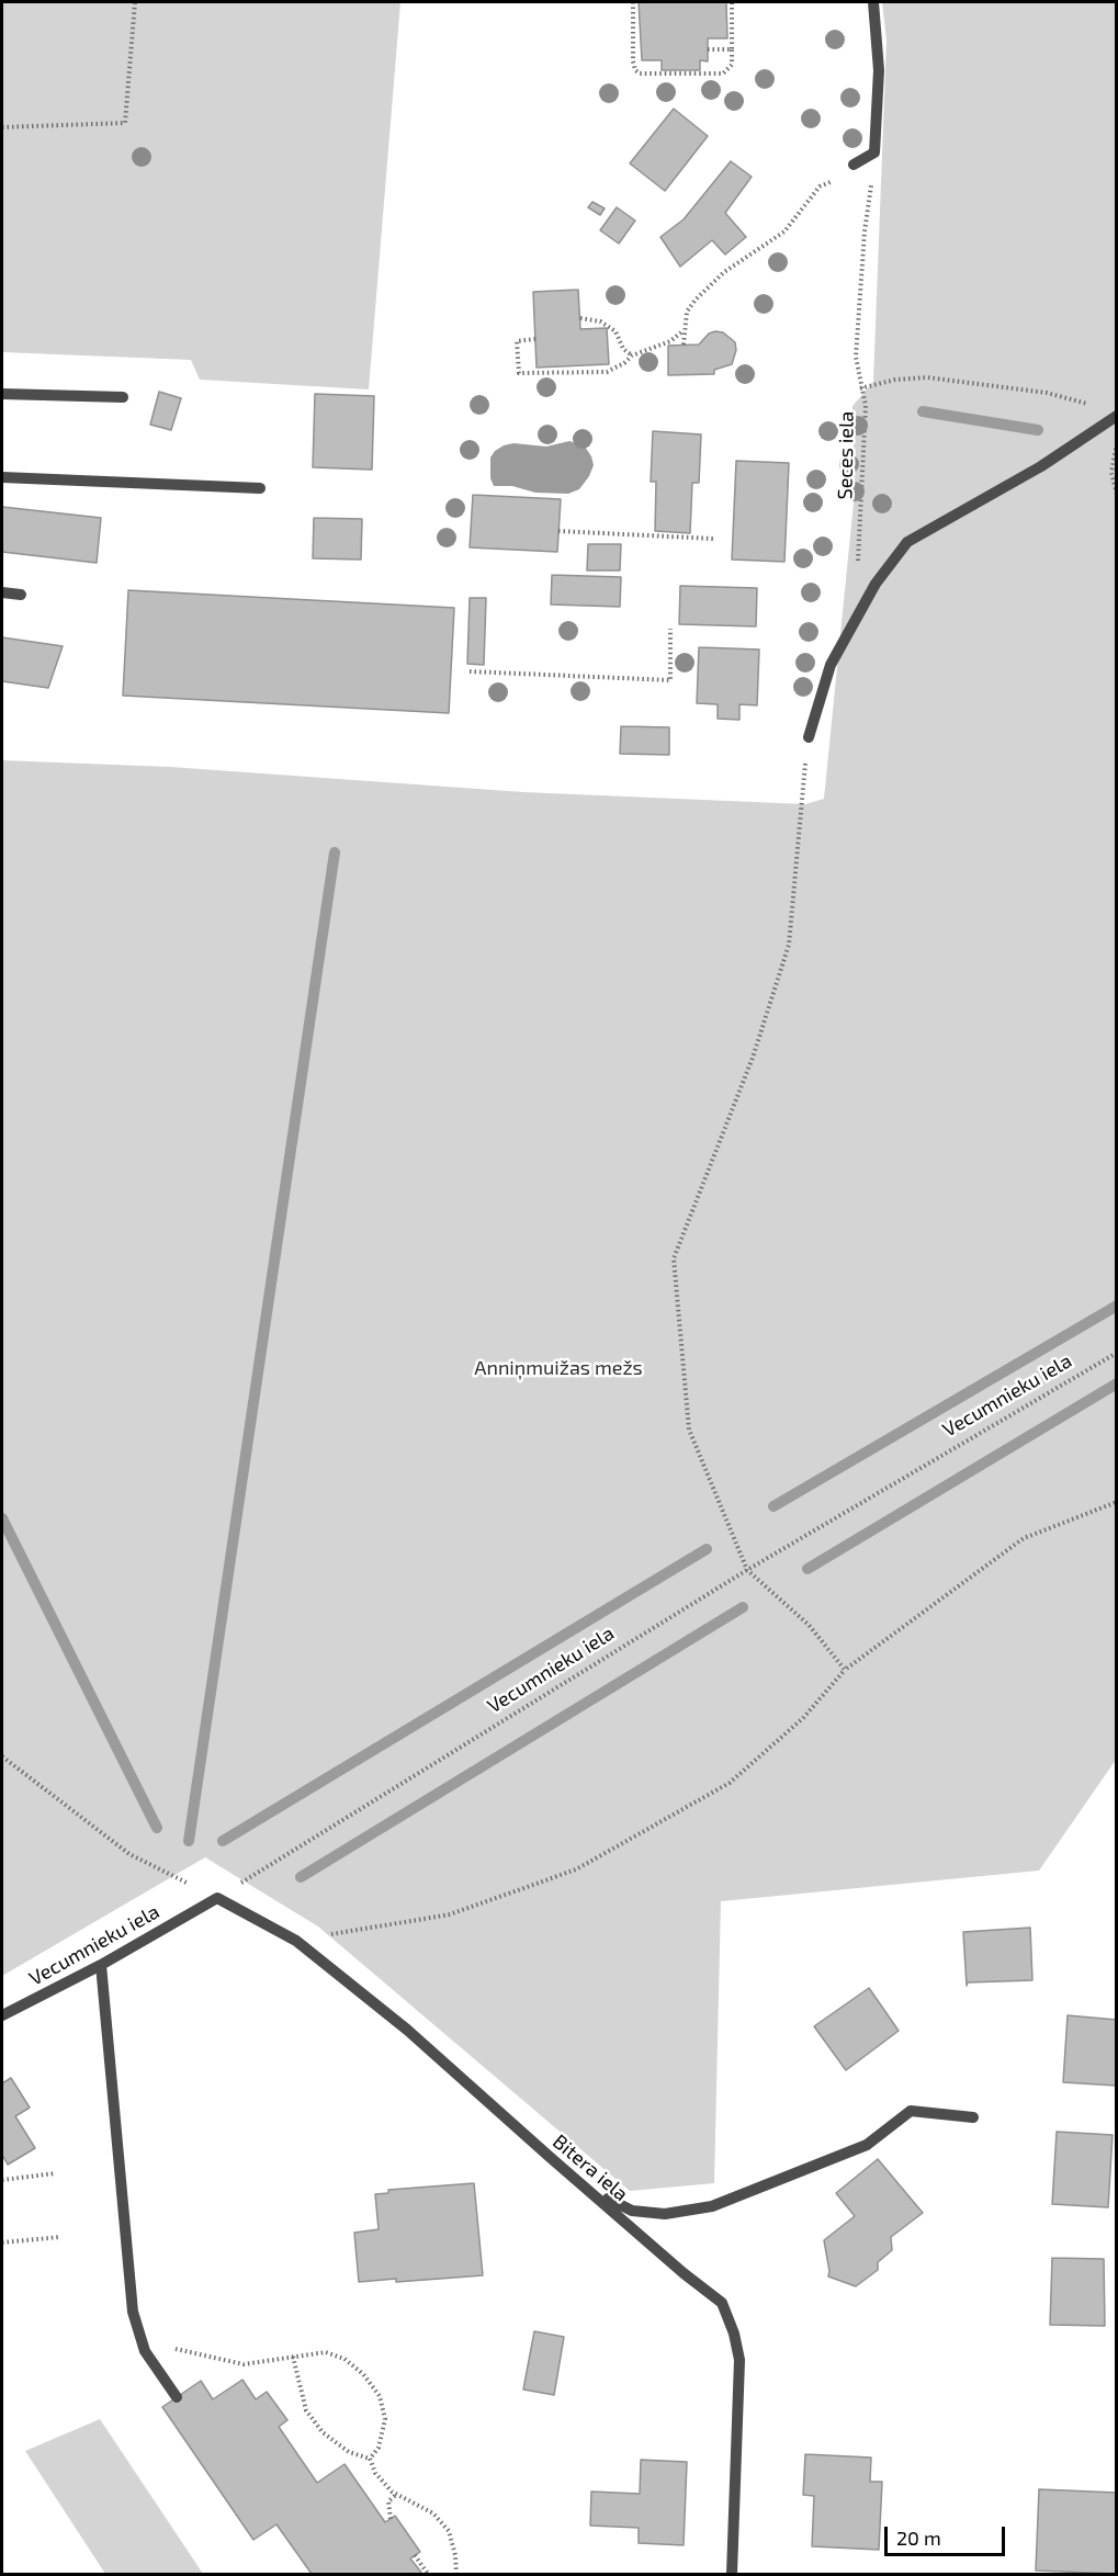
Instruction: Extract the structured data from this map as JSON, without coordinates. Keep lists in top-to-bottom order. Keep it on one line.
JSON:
{"streets":{"street":["Vecumnieku iela","Bitera iela"],"path":["Seces iela"]},"crossings":[["Vecumnieku iela","Bitera iela"]],"parks":["Anniņmuižas mežs"],"scale_bar":"20 m"}
